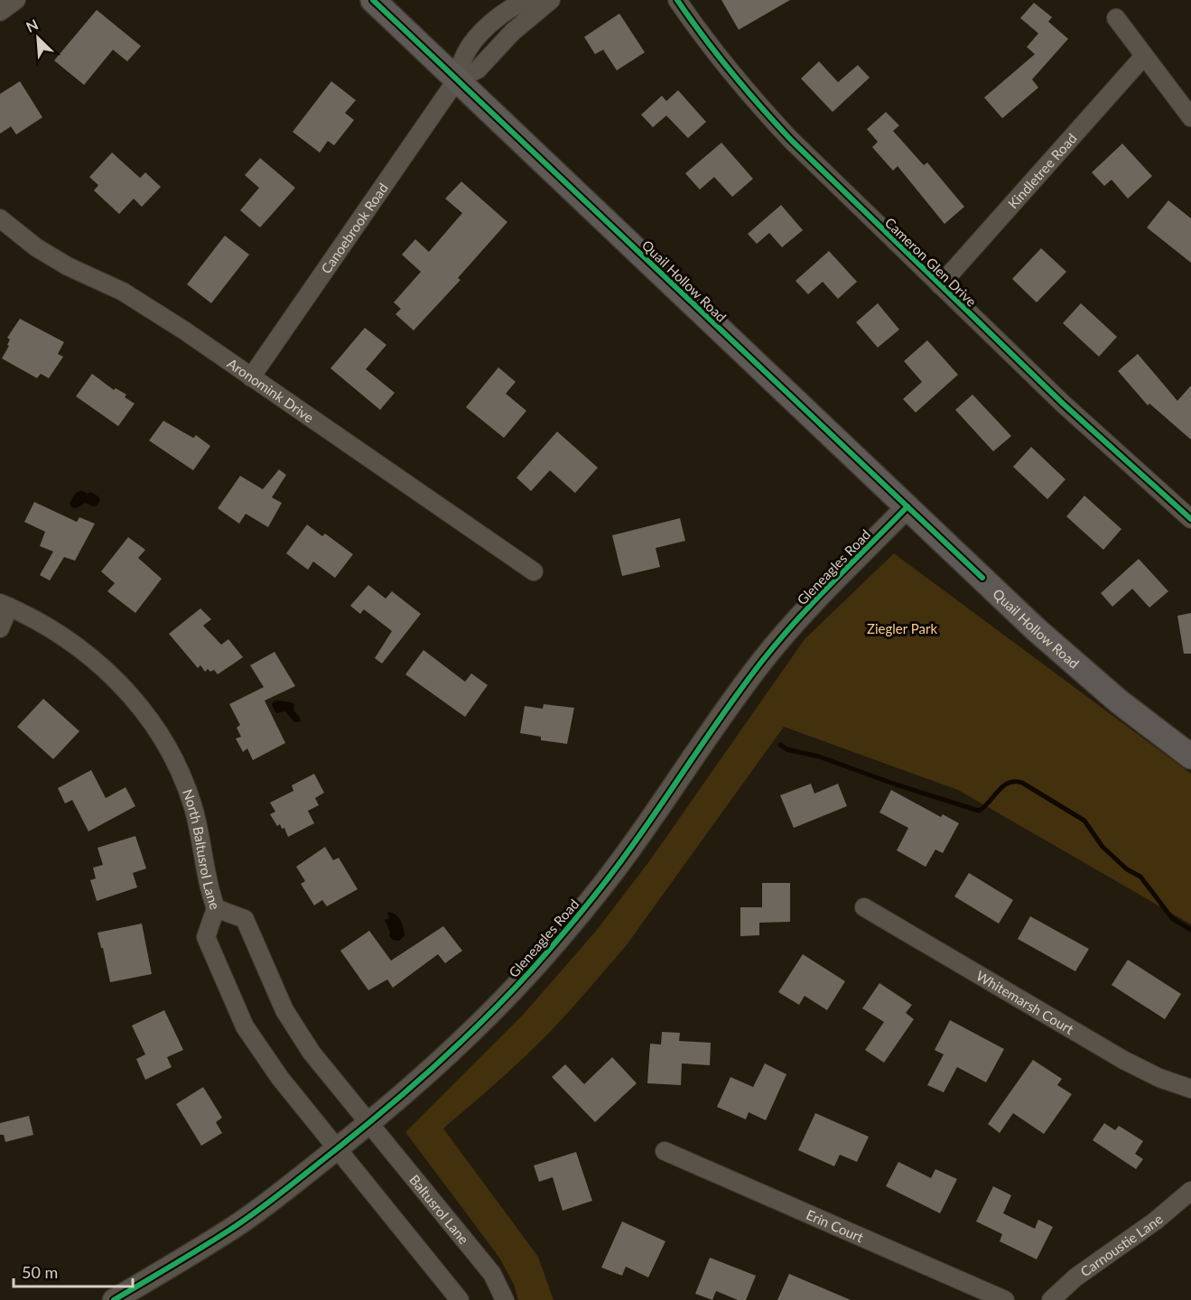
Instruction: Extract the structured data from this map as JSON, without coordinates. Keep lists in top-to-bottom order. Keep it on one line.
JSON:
{"streets":{"main road":["Quail Hollow Road"],"street":["Kindletree Road","Canoebrook Road","Cameron Glen Drive","Aronomink Drive","Gleneagles Road","North Baltusrol Lane","Whitemarsh Court","Baltusrol Lane","Erin Court","Carnoustie Lane"]},"crossings":[["Kindletree Road","Cameron Glen Drive"],["Canoebrook Road","Quail Hollow Road"],["Canoebrook Road","Aronomink Drive"],["Quail Hollow Road","Gleneagles Road"],["Gleneagles Road","North Baltusrol Lane"],["Gleneagles Road","Baltusrol Lane"],["North Baltusrol Lane","Baltusrol Lane"]],"parks":["Ziegler Park"],"scale_bar":"50 m","north":"top left"}
